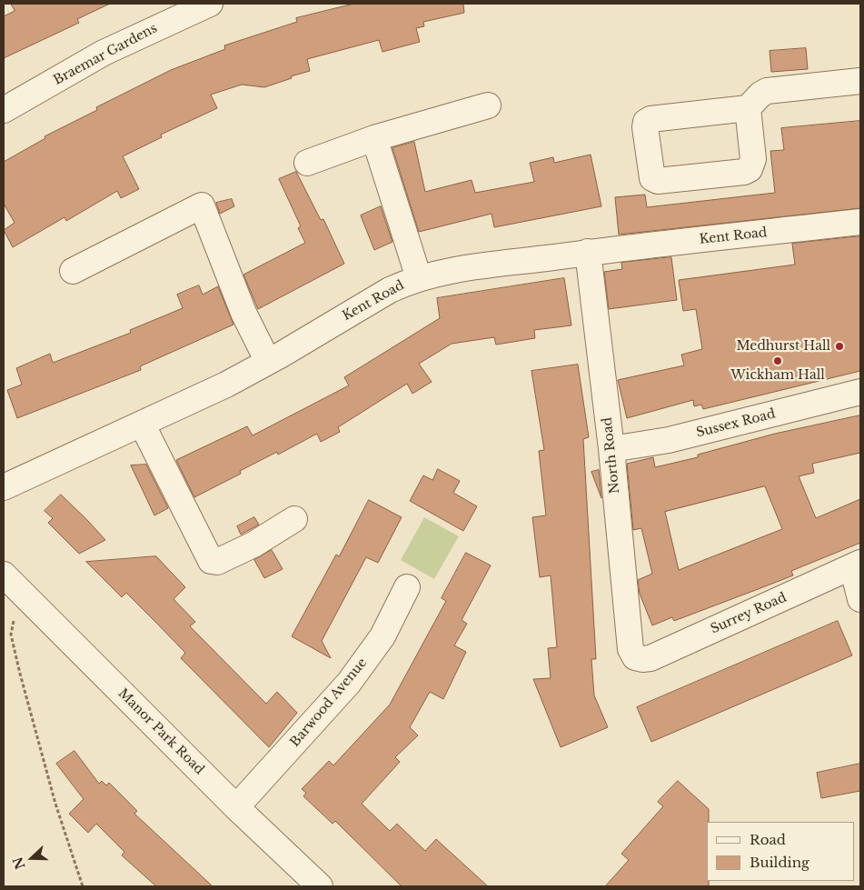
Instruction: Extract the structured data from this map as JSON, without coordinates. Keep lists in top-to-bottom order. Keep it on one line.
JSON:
{"streets":{"street":["Braemar Gardens","Kent Road","Sussex Road","North Road","Surrey Road","Barwood Avenue","Manor Park Road"]},"crossings":[["Kent Road","North Road"],["Sussex Road","North Road"],["North Road","Surrey Road"],["Barwood Avenue","Manor Park Road"]],"places":["Medhurst Hall","Wickham Hall"],"legend":["Road","Building"],"north":"left"}
